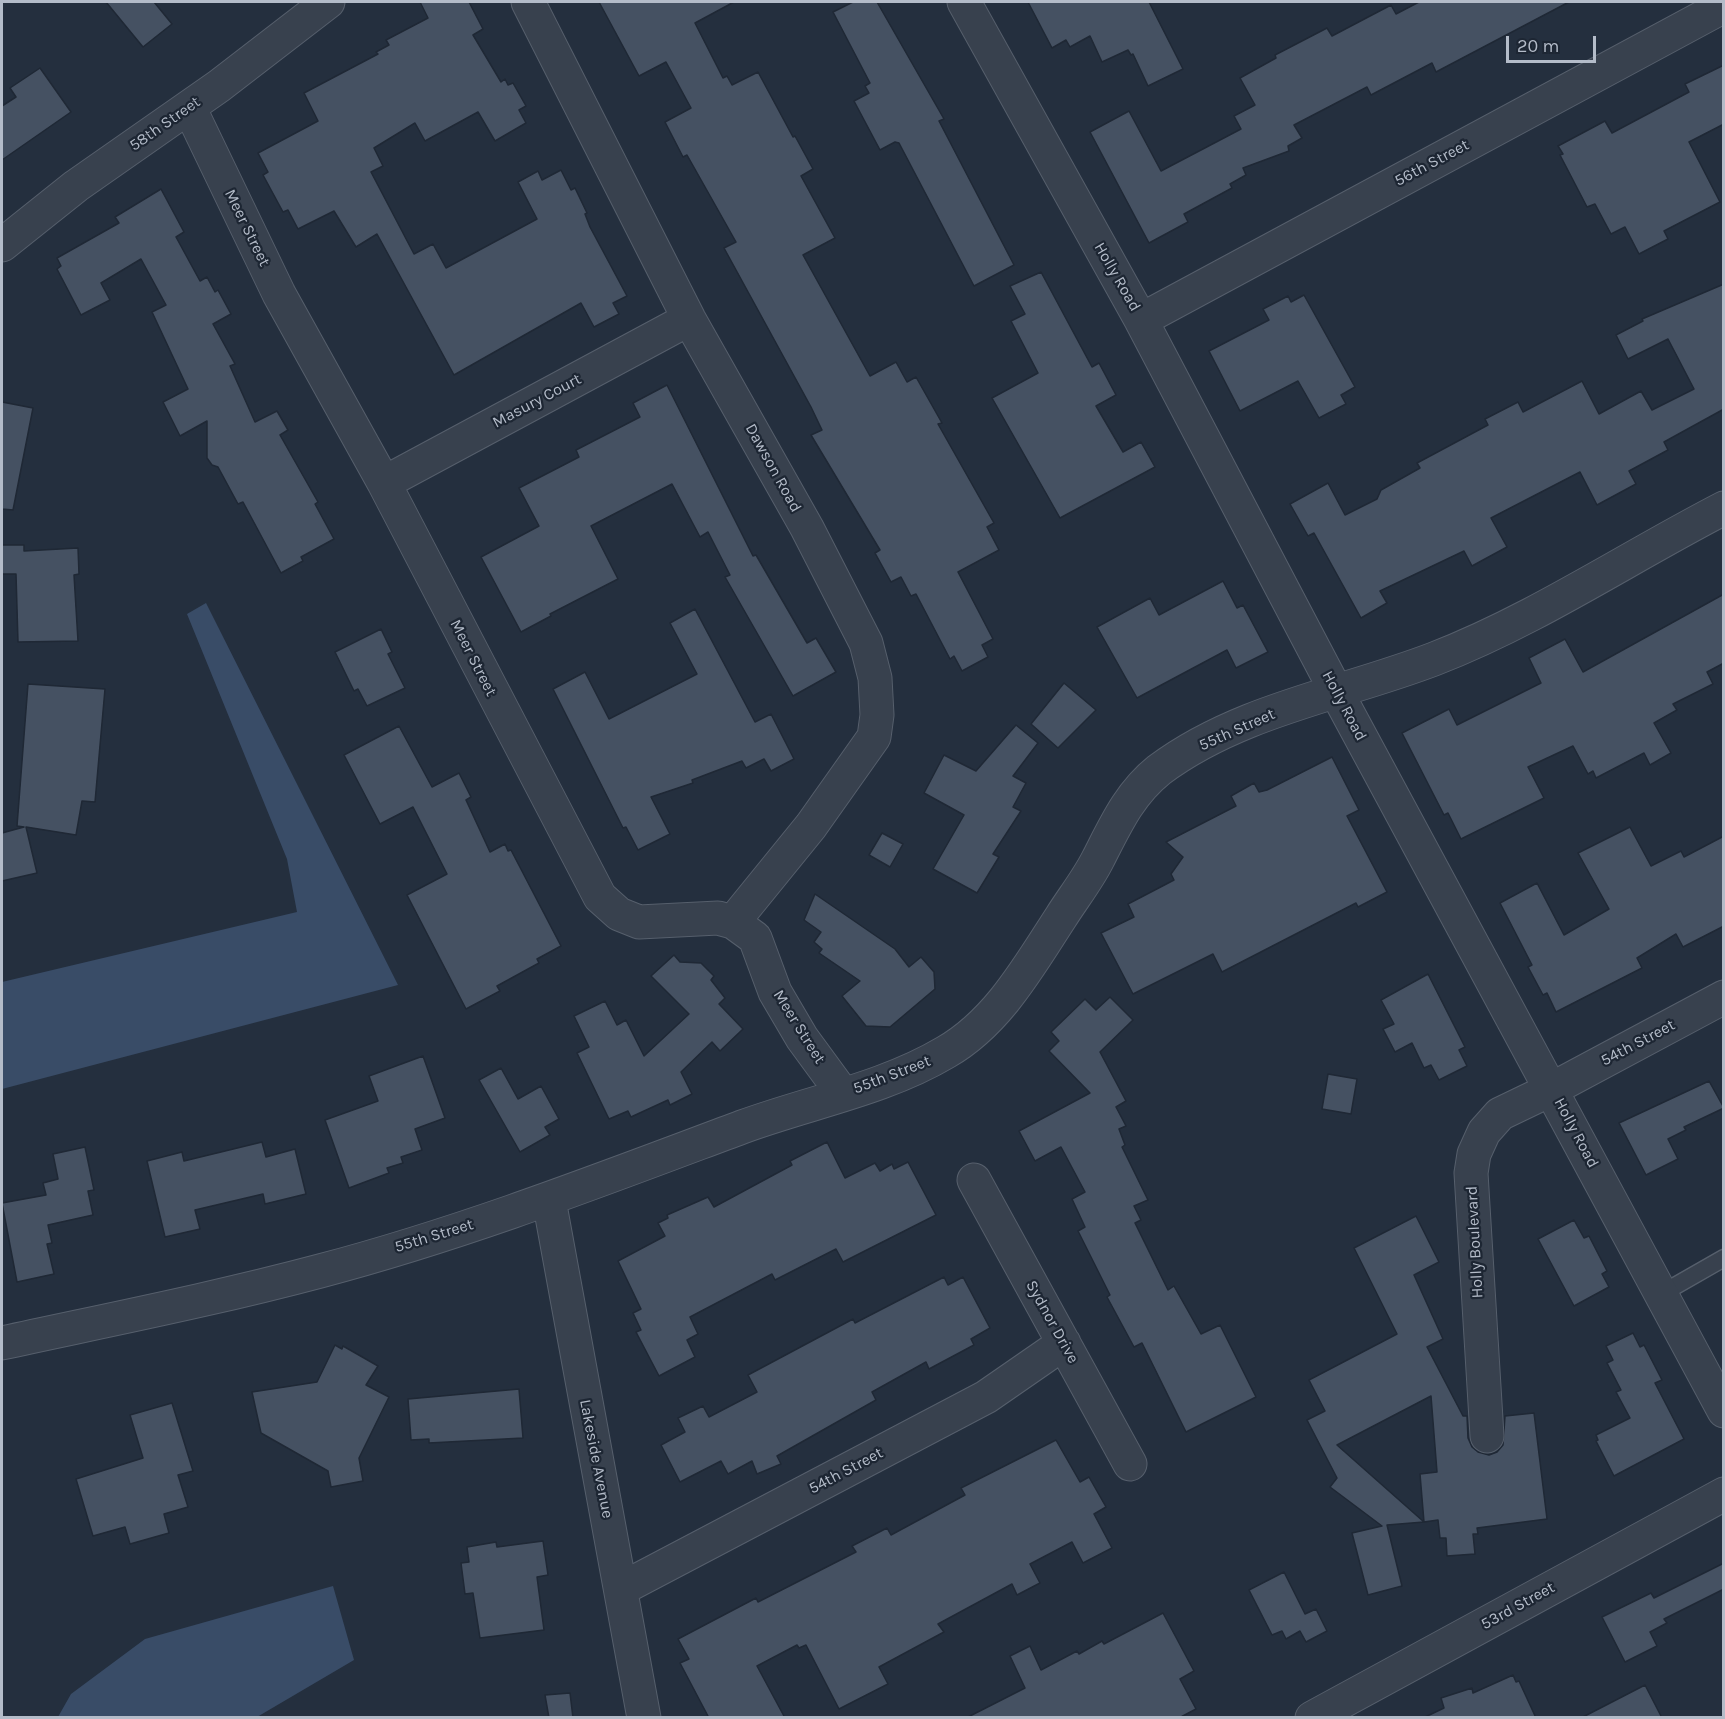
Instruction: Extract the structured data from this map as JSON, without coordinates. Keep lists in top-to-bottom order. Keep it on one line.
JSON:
{"streets":{"street":["58th Street","56th Street","Meer Street","Holly Road","Masury Court","Dawson Road","55th Street","54th Street","Holly Boulevard","Sydnor Drive","Lakeside Avenue","53rd Street"]},"crossings":[["58th Street","Meer Street"],["56th Street","Holly Road"],["Meer Street","Masury Court"],["Meer Street","Dawson Road"],["Meer Street","55th Street"],["Holly Road","55th Street"],["Holly Road","54th Street"],["Holly Road","Holly Boulevard"],["Masury Court","Dawson Road"],["55th Street","Lakeside Avenue"],["54th Street","Holly Boulevard"],["54th Street","Sydnor Drive"],["54th Street","Lakeside Avenue"]],"scale_bar":"20 m"}
